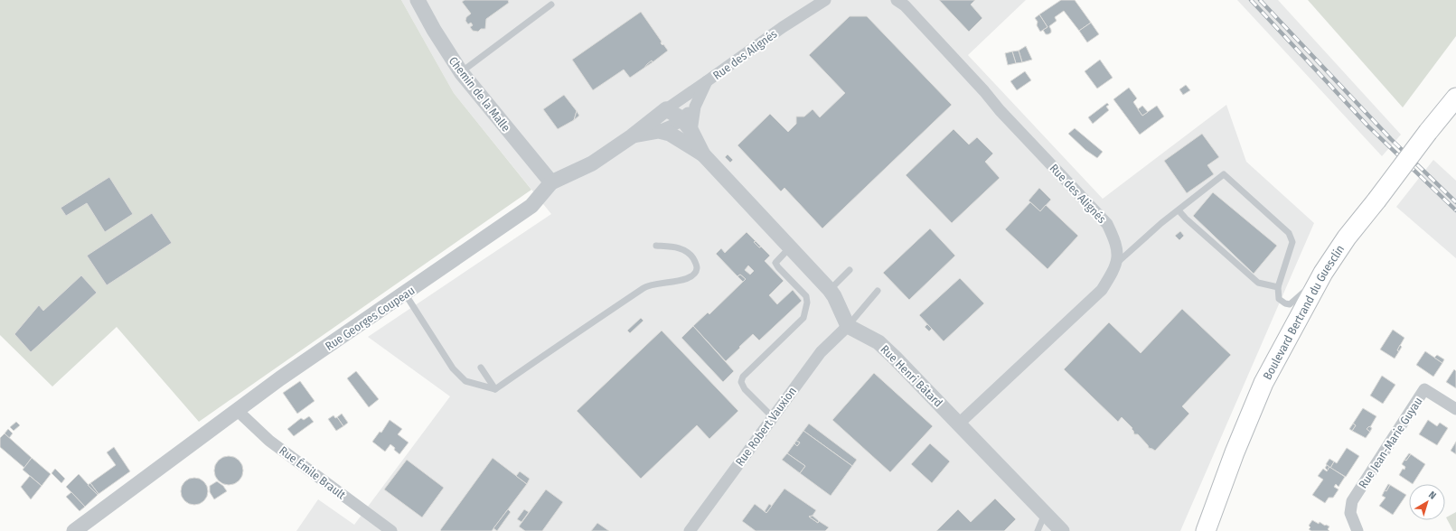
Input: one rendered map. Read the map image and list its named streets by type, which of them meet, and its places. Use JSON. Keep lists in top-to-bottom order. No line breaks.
{"streets":{"main road":["Boulevard Bertrand du Guesclin"],"street":["Rue des Alignés","Chemin de la Malle","Rue Georges Coupeau","Rue Henri Bâtard","Rue Robert Vauxion","Rue Jean-Marie Guyau","Rue Émile Brault"]},"crossings":[["Rue des Alignés","Rue Georges Coupeau"],["Rue des Alignés","Rue Henri Bâtard"],["Chemin de la Malle","Rue Georges Coupeau"],["Rue Georges Coupeau","Rue Émile Brault"],["Rue Henri Bâtard","Rue Robert Vauxion"]],"north":"top right"}
